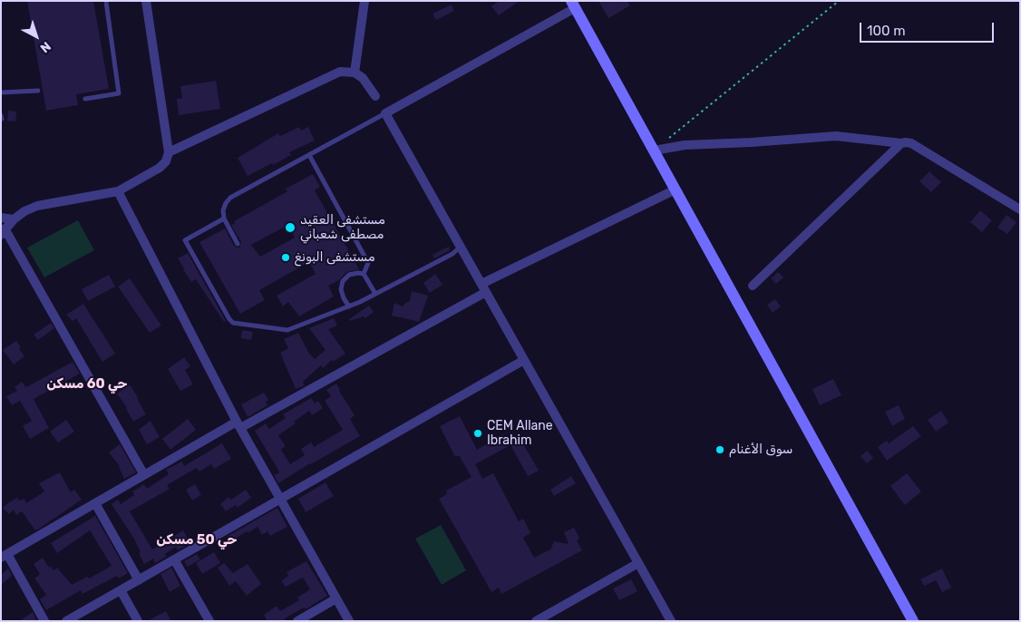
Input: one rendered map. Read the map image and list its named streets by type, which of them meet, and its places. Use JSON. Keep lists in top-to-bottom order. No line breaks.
{"districts":["حي 60 مسكن","حي 50 مسكن"],"places":["مستشفى العقيد مصطفى شعباني","مستشفى البونغ","CEM Allane Ibrahim","سوق الأغنام"],"scale_bar":"100 m","north":"bottom right"}
